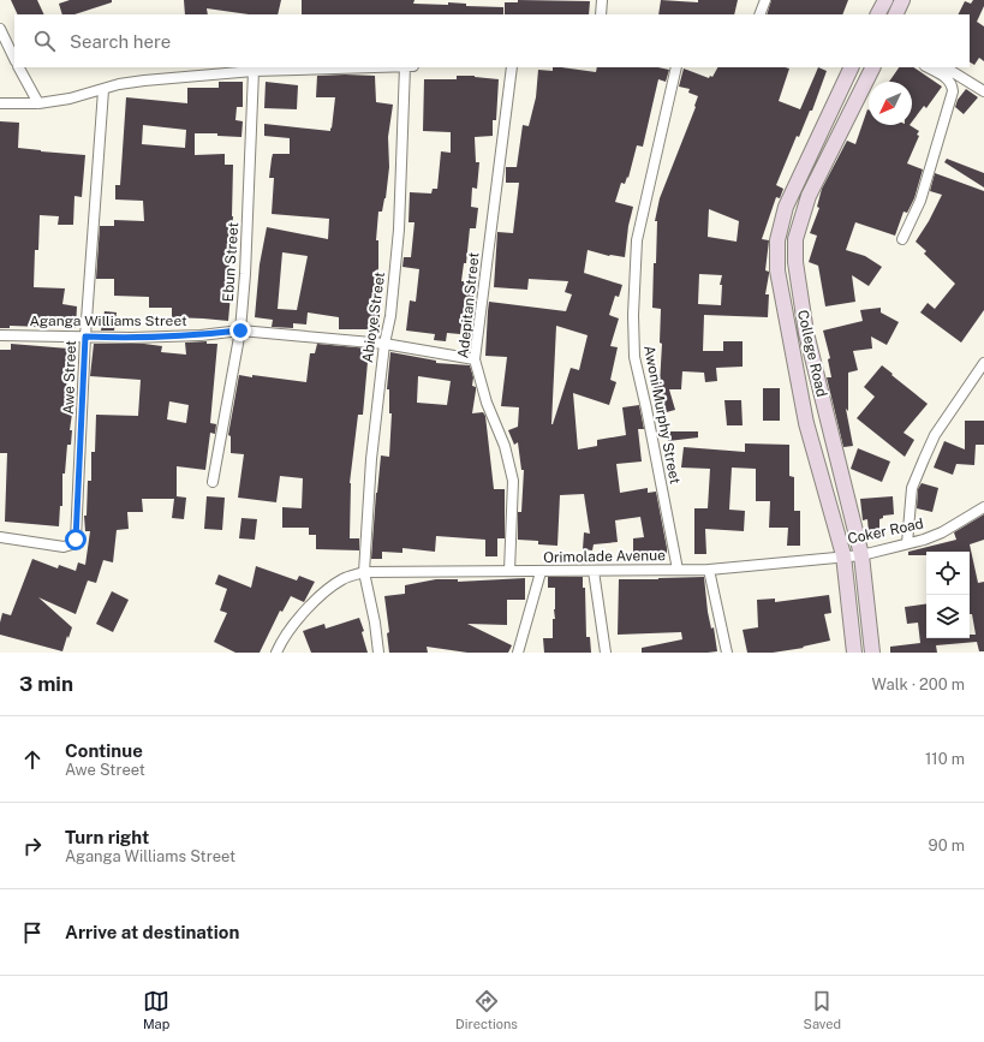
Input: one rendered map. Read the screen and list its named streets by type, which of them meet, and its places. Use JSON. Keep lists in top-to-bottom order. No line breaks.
{"streets":{"main road":["College Road"],"street":["Ebun Street","Adepitan Street","Abioye Street","Aganga Williams Street","Awe Street","Awoni Murphy Street","Coker Road","Orimolade Avenue"]},"crossings":[["Ebun Street","Aganga Williams Street"],["Adepitan Street","Aganga Williams Street"],["Adepitan Street","Orimolade Avenue"],["Abioye Street","Aganga Williams Street"],["Abioye Street","Orimolade Avenue"],["Aganga Williams Street","Awe Street"],["College Road","Coker Road"],["College Road","Orimolade Avenue"],["Awoni Murphy Street","Orimolade Avenue"],["Coker Road","Orimolade Avenue"]],"north":"bottom left","page":{"search":"Search here","heading":["3 min","Walk · 200 m"],"list":[["Continue","Awe Street","110 m"],["Turn right","Aganga Williams Street","90 m"],"Arrive at destination"],"nav":["Map","Directions","Saved"]}}
